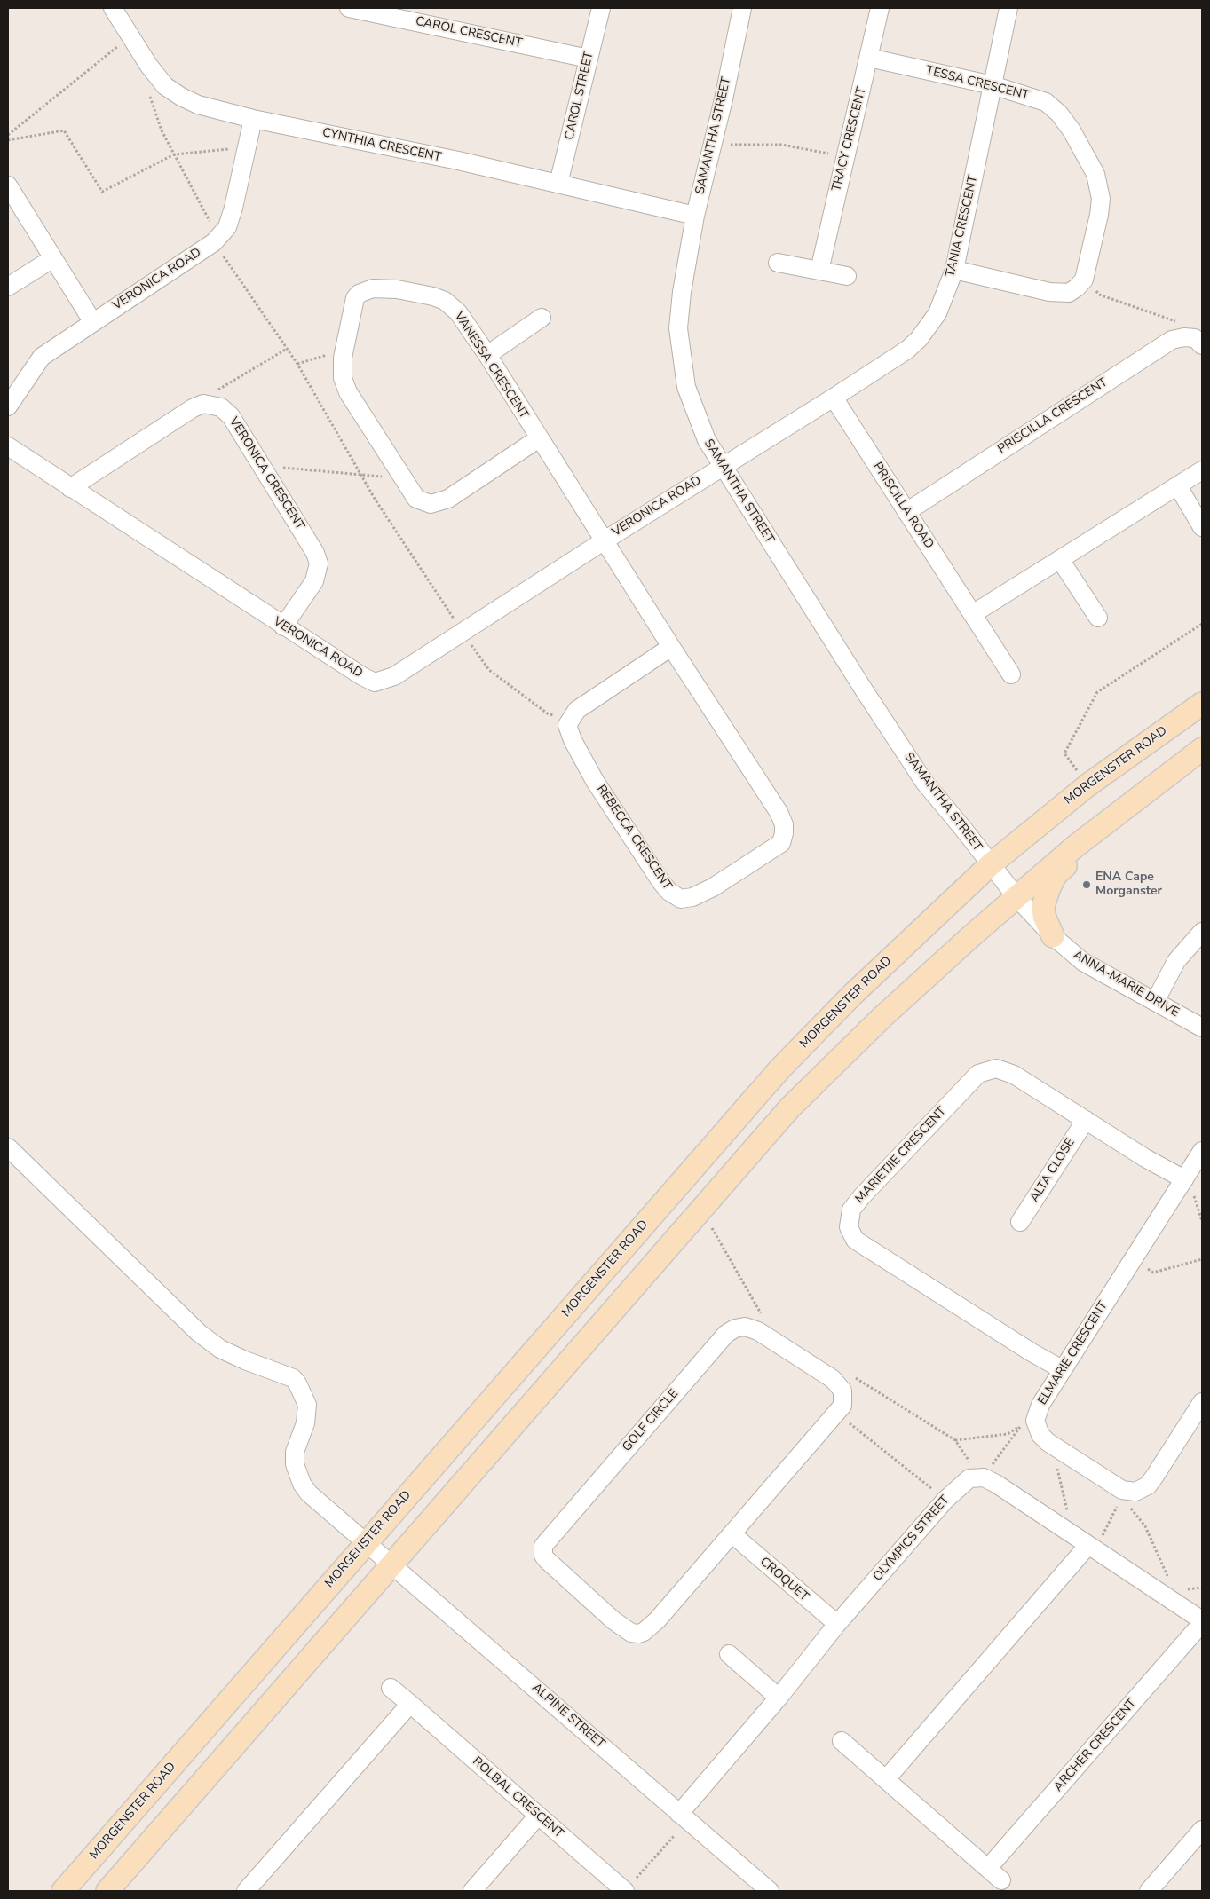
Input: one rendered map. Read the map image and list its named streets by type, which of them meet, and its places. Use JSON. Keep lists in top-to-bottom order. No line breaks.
{"streets":{"main road":["MORGENSTER ROAD"],"street":["CAROL CRESCENT","TESSA CRESCENT","CAROL STREET","SAMANTHA STREET","TRACY CRESCENT","CYNTHIA CRESCENT","TANIA CRESCENT","VERONICA ROAD","VANESSA CRESCENT","PRISCILLA CRESCENT","VERONICA CRESCENT","PRISCILLA ROAD","REBECCA CRESCENT","ANNA-MARIE DRIVE","MARIETJIE CRESCENT","ALTA CLOSE","ELMARIE CRESCENT","GOLF CIRCLE","OLYMPICS STREET","CROQUET","ALPINE STREET","ARCHER CRESCENT","ROLBAL CRESCENT"]},"crossings":[["CAROL CRESCENT","CAROL STREET"],["TESSA CRESCENT","TRACY CRESCENT"],["TESSA CRESCENT","TANIA CRESCENT"],["CAROL STREET","CYNTHIA CRESCENT"],["SAMANTHA STREET","CYNTHIA CRESCENT"],["SAMANTHA STREET","TANIA CRESCENT"],["SAMANTHA STREET","VERONICA ROAD"],["SAMANTHA STREET","MORGENSTER ROAD"],["SAMANTHA STREET","ANNA-MARIE DRIVE"],["CYNTHIA CRESCENT","VERONICA ROAD"],["TANIA CRESCENT","VERONICA ROAD"],["TANIA CRESCENT","PRISCILLA ROAD"],["VERONICA ROAD","VANESSA CRESCENT"],["VERONICA ROAD","VERONICA CRESCENT"],["VERONICA ROAD","REBECCA CRESCENT"],["VANESSA CRESCENT","REBECCA CRESCENT"],["PRISCILLA CRESCENT","PRISCILLA ROAD"],["MORGENSTER ROAD","ALPINE STREET"],["MARIETJIE CRESCENT","ALTA CLOSE"],["MARIETJIE CRESCENT","ELMARIE CRESCENT"],["GOLF CIRCLE","CROQUET"],["OLYMPICS STREET","CROQUET"],["OLYMPICS STREET","ALPINE STREET"]],"places":["ENA Cape Morganster"]}
